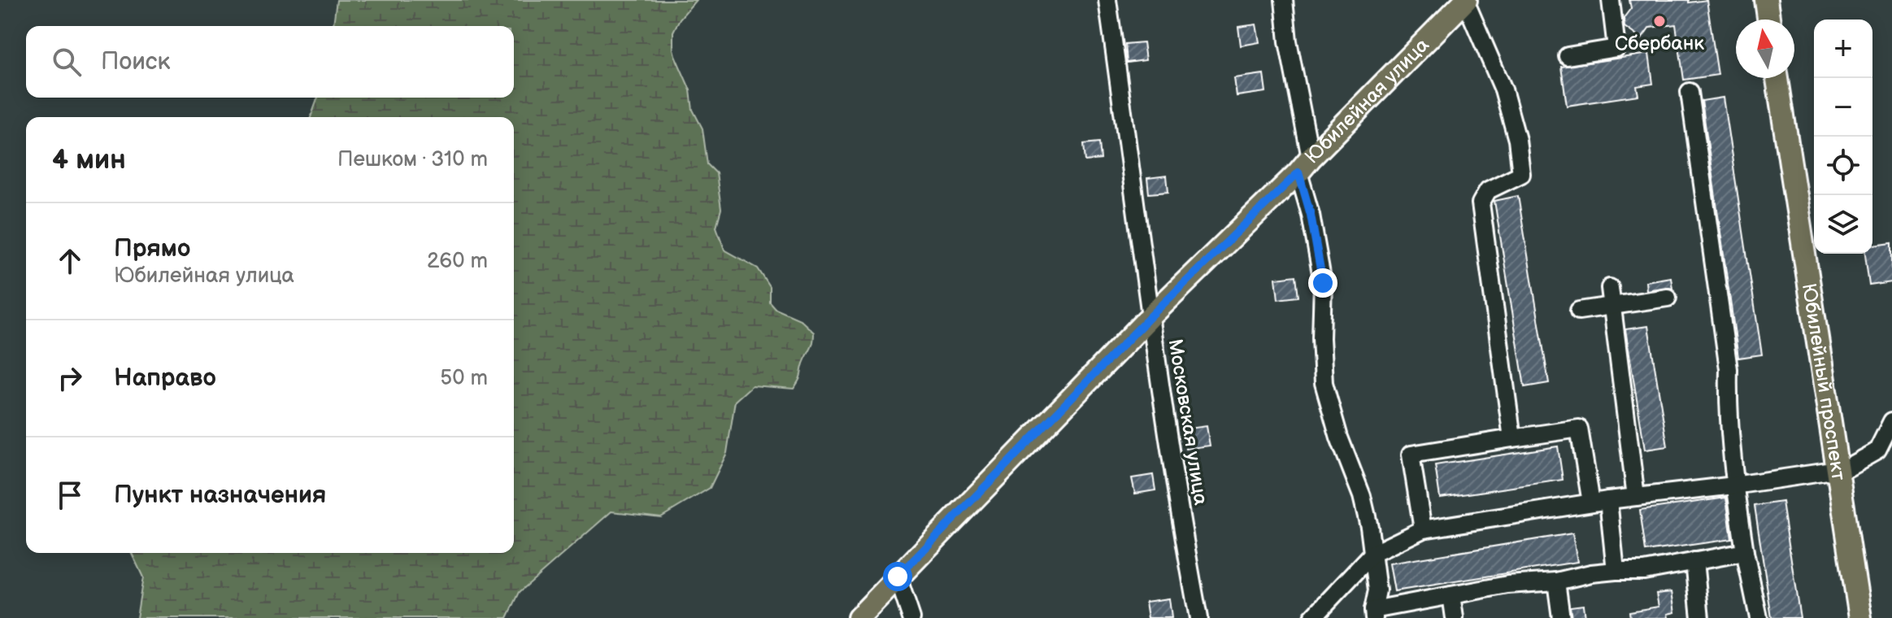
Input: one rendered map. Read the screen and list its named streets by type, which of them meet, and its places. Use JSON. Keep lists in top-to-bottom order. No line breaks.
{"streets":{"main road":["Юбилейная улица","Юбилейный проспект"],"street":["Московская улица"]},"crossings":[["Юбилейная улица","Московская улица"]],"places":["Сбербанк"],"north":"top","page":{"map_buttons":["+","−"],"search":"Поиск","heading":["4 мин","Пешком · 310 m"],"list":[["Прямо","Юбилейная улица","260 m"],["Направо","50 m"],"Пункт назначения"]}}
